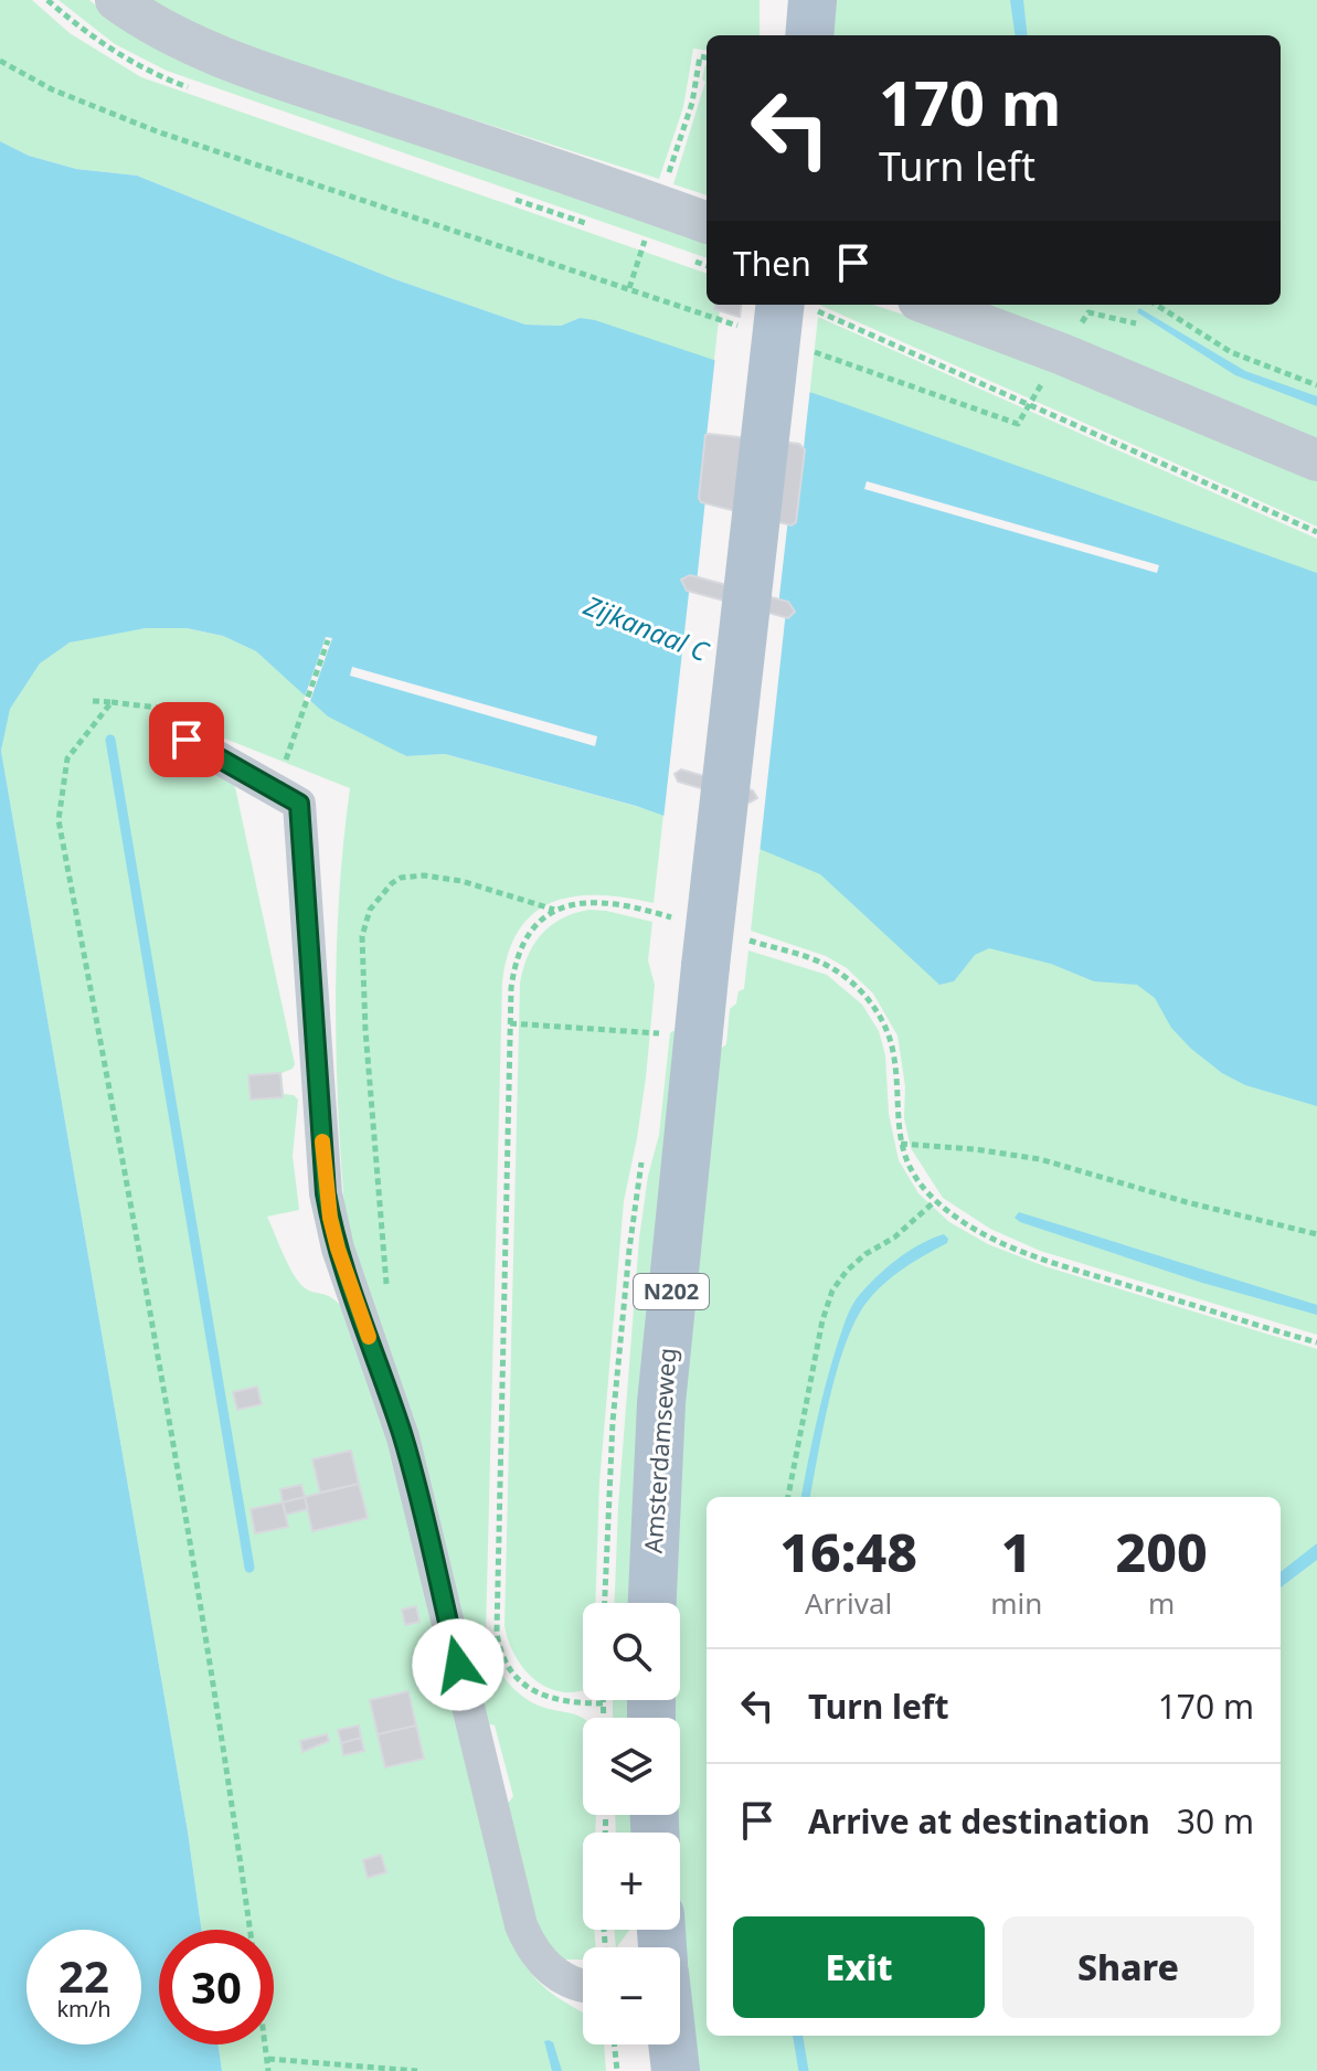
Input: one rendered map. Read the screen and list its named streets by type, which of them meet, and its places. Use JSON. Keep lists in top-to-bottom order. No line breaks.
{"streets":{"main road":["N202","Amsterdamseweg"]},"water":["Zijkanaal C"],"page":{"turn":["170 m","Turn left"],"then":"Then","eta":["16:48","Arrival","1","min","200","m"],"map_buttons":["+","−"],"list":[{"name":"Turn left","value":"170 m"},{"name":"Arrive at destination","value":"30 m"}],"buttons":["Exit","Share"],"speed":"22 km/h","limit":"30"}}
